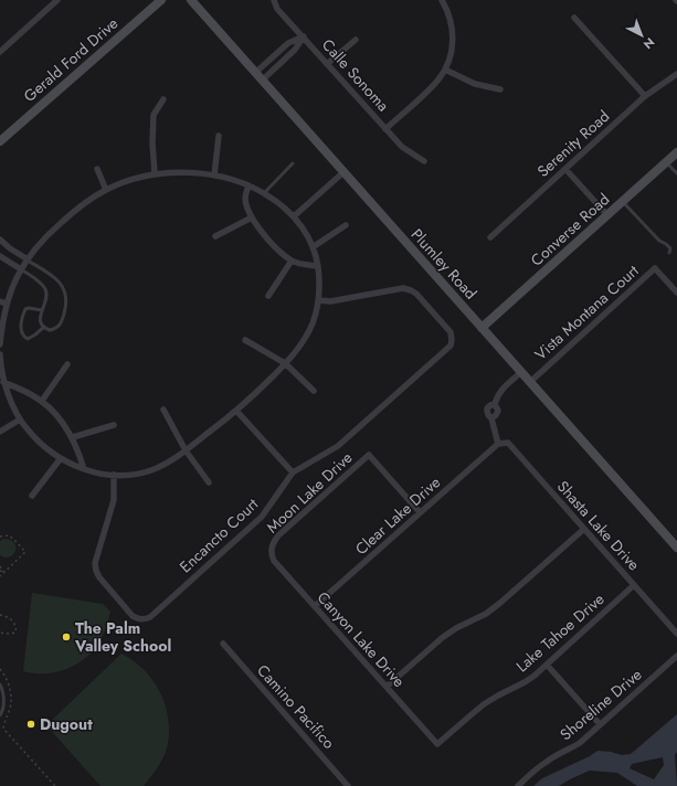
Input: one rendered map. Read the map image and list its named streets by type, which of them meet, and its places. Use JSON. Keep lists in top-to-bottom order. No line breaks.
{"streets":{"street":["Gerald Ford Drive","Calle Sonoma","Serenity Road","Converse Road","Plumley Road","Vista Montana Court","Moon Lake Drive","Clear Lake Drive","Shasta Lake Drive","Encancto Court","Lake Tahoe Drive","Canyon Lake Drive","Shoreline Drive","Camino Pacifico"]},"crossings":[["Converse Road","Plumley Road"],["Plumley Road","Vista Montana Court"],["Moon Lake Drive","Clear Lake Drive"],["Moon Lake Drive","Canyon Lake Drive"],["Clear Lake Drive","Shasta Lake Drive"],["Clear Lake Drive","Canyon Lake Drive"],["Shasta Lake Drive","Lake Tahoe Drive"],["Lake Tahoe Drive","Canyon Lake Drive"]],"places":["The Palm Valley School","Dugout"],"north":"bottom right"}
